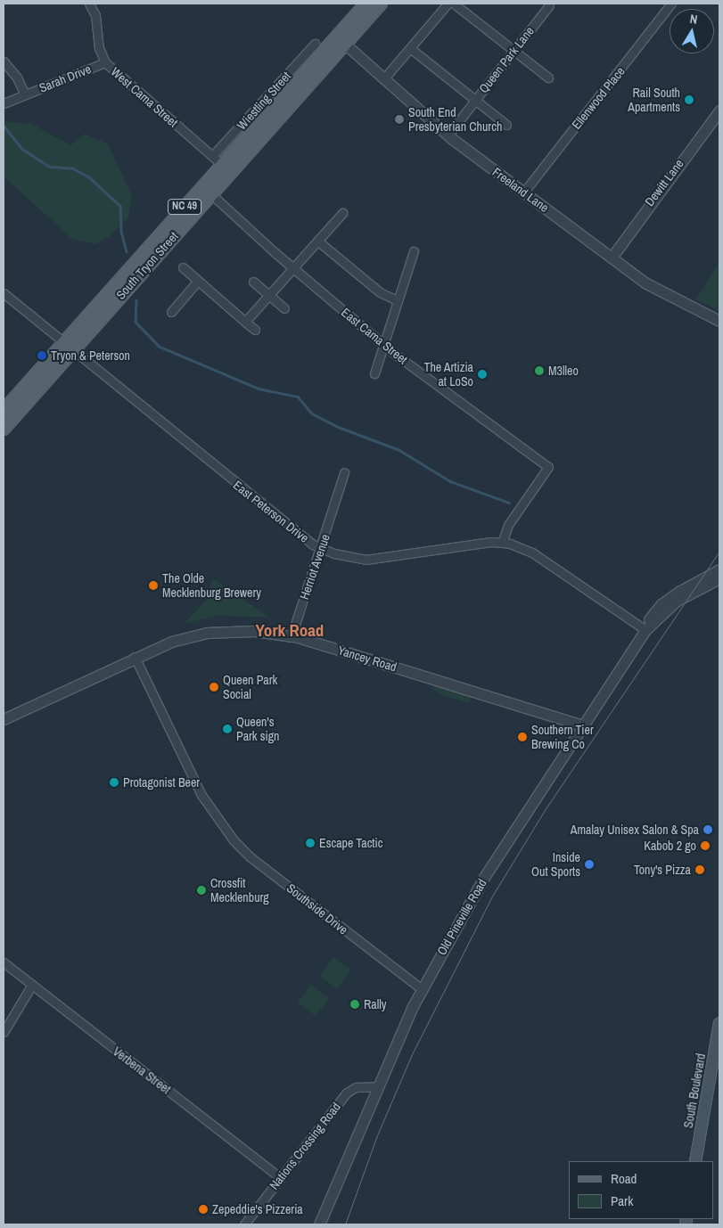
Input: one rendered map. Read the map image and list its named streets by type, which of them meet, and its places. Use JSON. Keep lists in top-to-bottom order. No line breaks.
{"streets":{"main road":["NC 49","South Tryon Street","South Boulevard"],"street":["Queen Park Lane","Sarah Drive","West Cama Street","Ellenwood Place","Wiestling Street","Dewitt Lane","Freeland Lane","East Cama Street","East Peterson Drive","Herriot Avenue","Yancey Road","Southside Drive","Old Pineville Road","Verbena Street","Nations Crossing Road"]},"crossings":[["Queen Park Lane","Freeland Lane"],["Sarah Drive","West Cama Street"],["West Cama Street","Wiestling Street"],["West Cama Street","South Tryon Street"],["Ellenwood Place","Freeland Lane"],["Dewitt Lane","Freeland Lane"],["Freeland Lane","South Tryon Street"],["South Tryon Street","East Cama Street"],["South Tryon Street","East Peterson Drive"],["East Cama Street","East Peterson Drive"],["East Peterson Drive","Herriot Avenue"],["East Peterson Drive","Old Pineville Road"],["Herriot Avenue","Yancey Road"],["Yancey Road","Southside Drive"],["Yancey Road","Old Pineville Road"],["Southside Drive","Old Pineville Road"],["Old Pineville Road","Nations Crossing Road"],["Verbena Street","Nations Crossing Road"]],"districts":["York Road"],"places":["Rail South Apartments","South End Presbyterian Church","Tryon & Peterson","M3lleo","The Artizia at LoSo","The Olde Mecklenburg Brewery","Queen Park Social","Queen's Park sign","Southern Tier Brewing Co","Protagonist Beer","Amalay Unisex Salon & Spa","Escape Tactic","Kabob 2 go","Inside Out Sports","Tony's Pizza","Crossfit Mecklenburg","Rally","Zepeddie's Pizzeria"],"legend":["Road","Park"],"north":"top"}
